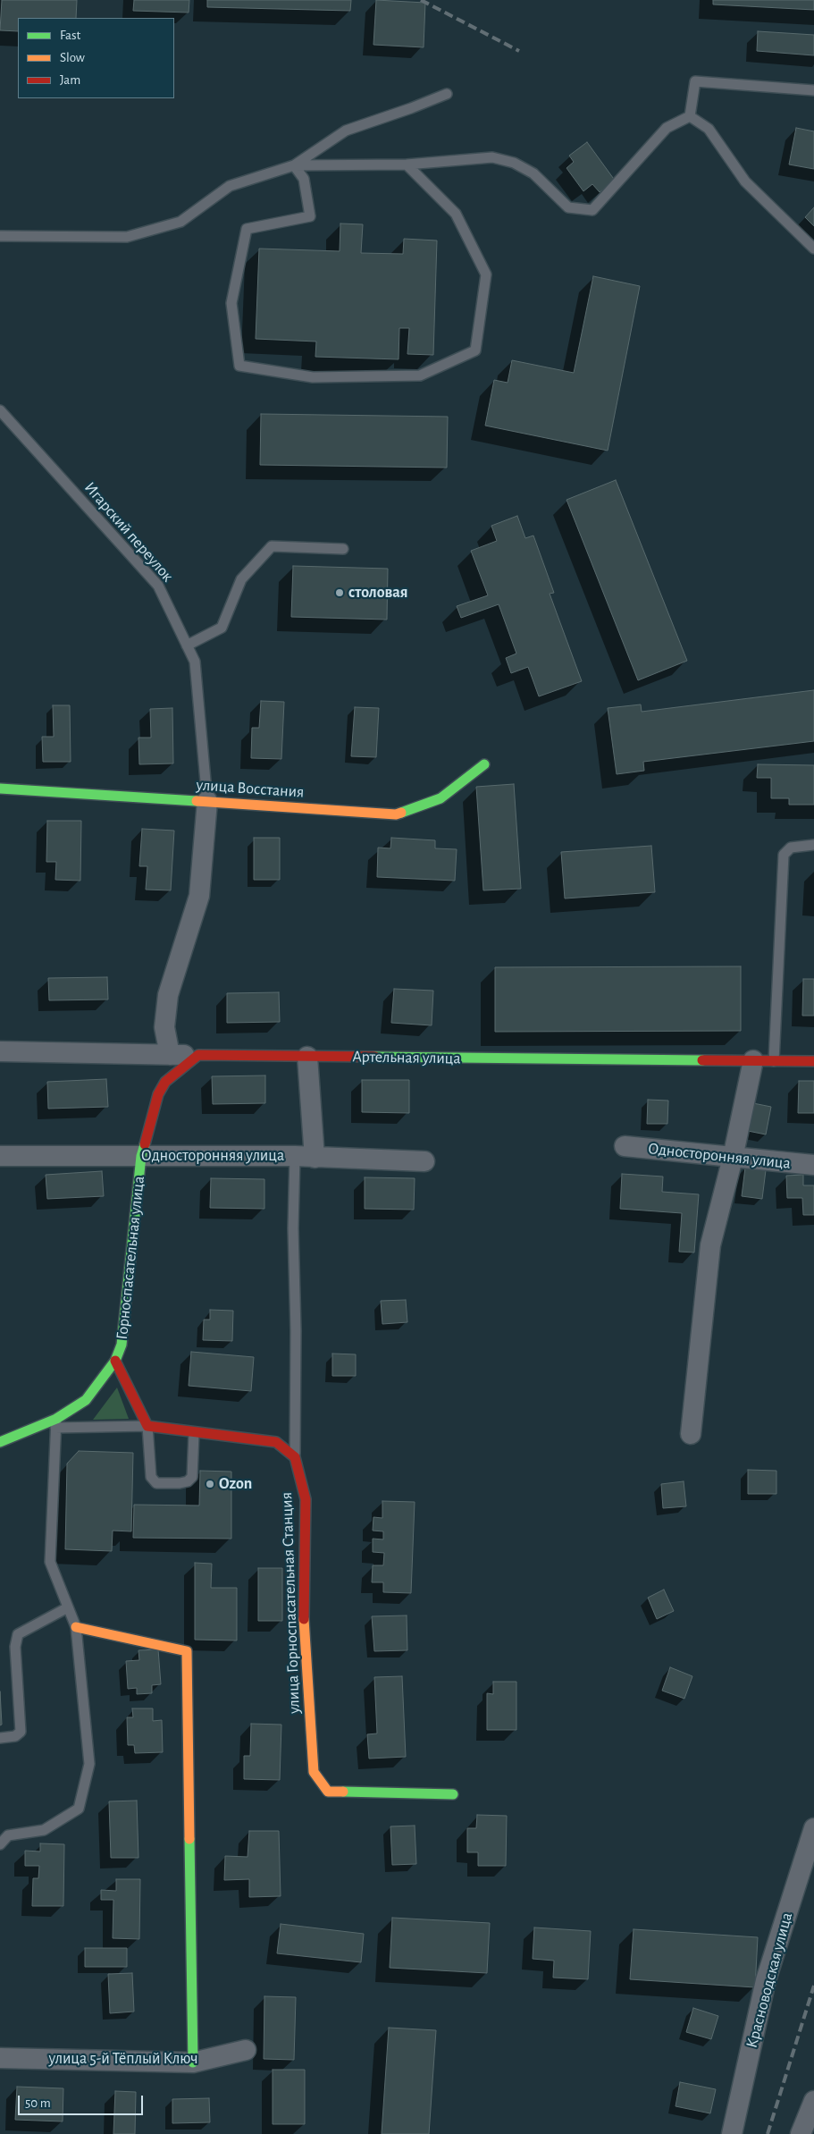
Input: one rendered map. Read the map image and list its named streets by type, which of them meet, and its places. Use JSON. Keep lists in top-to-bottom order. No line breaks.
{"streets":{"street":["улица Восстания","Артельная улица","Односторонняя улица","Горноспасательная улица","улица Горноспасательная Станция","Красноводская улица","улица 5-й Тёплый Ключ"],"lane":["Игарский переулок"]},"crossings":[["Игарский переулок","улица Восстания"],["Артельная улица","Горноспасательная улица"],["Односторонняя улица","Горноспасательная улица"]],"places":["столовая","Ozon"],"legend":["Fast","Slow","Jam"],"scale_bar":"50 m"}
